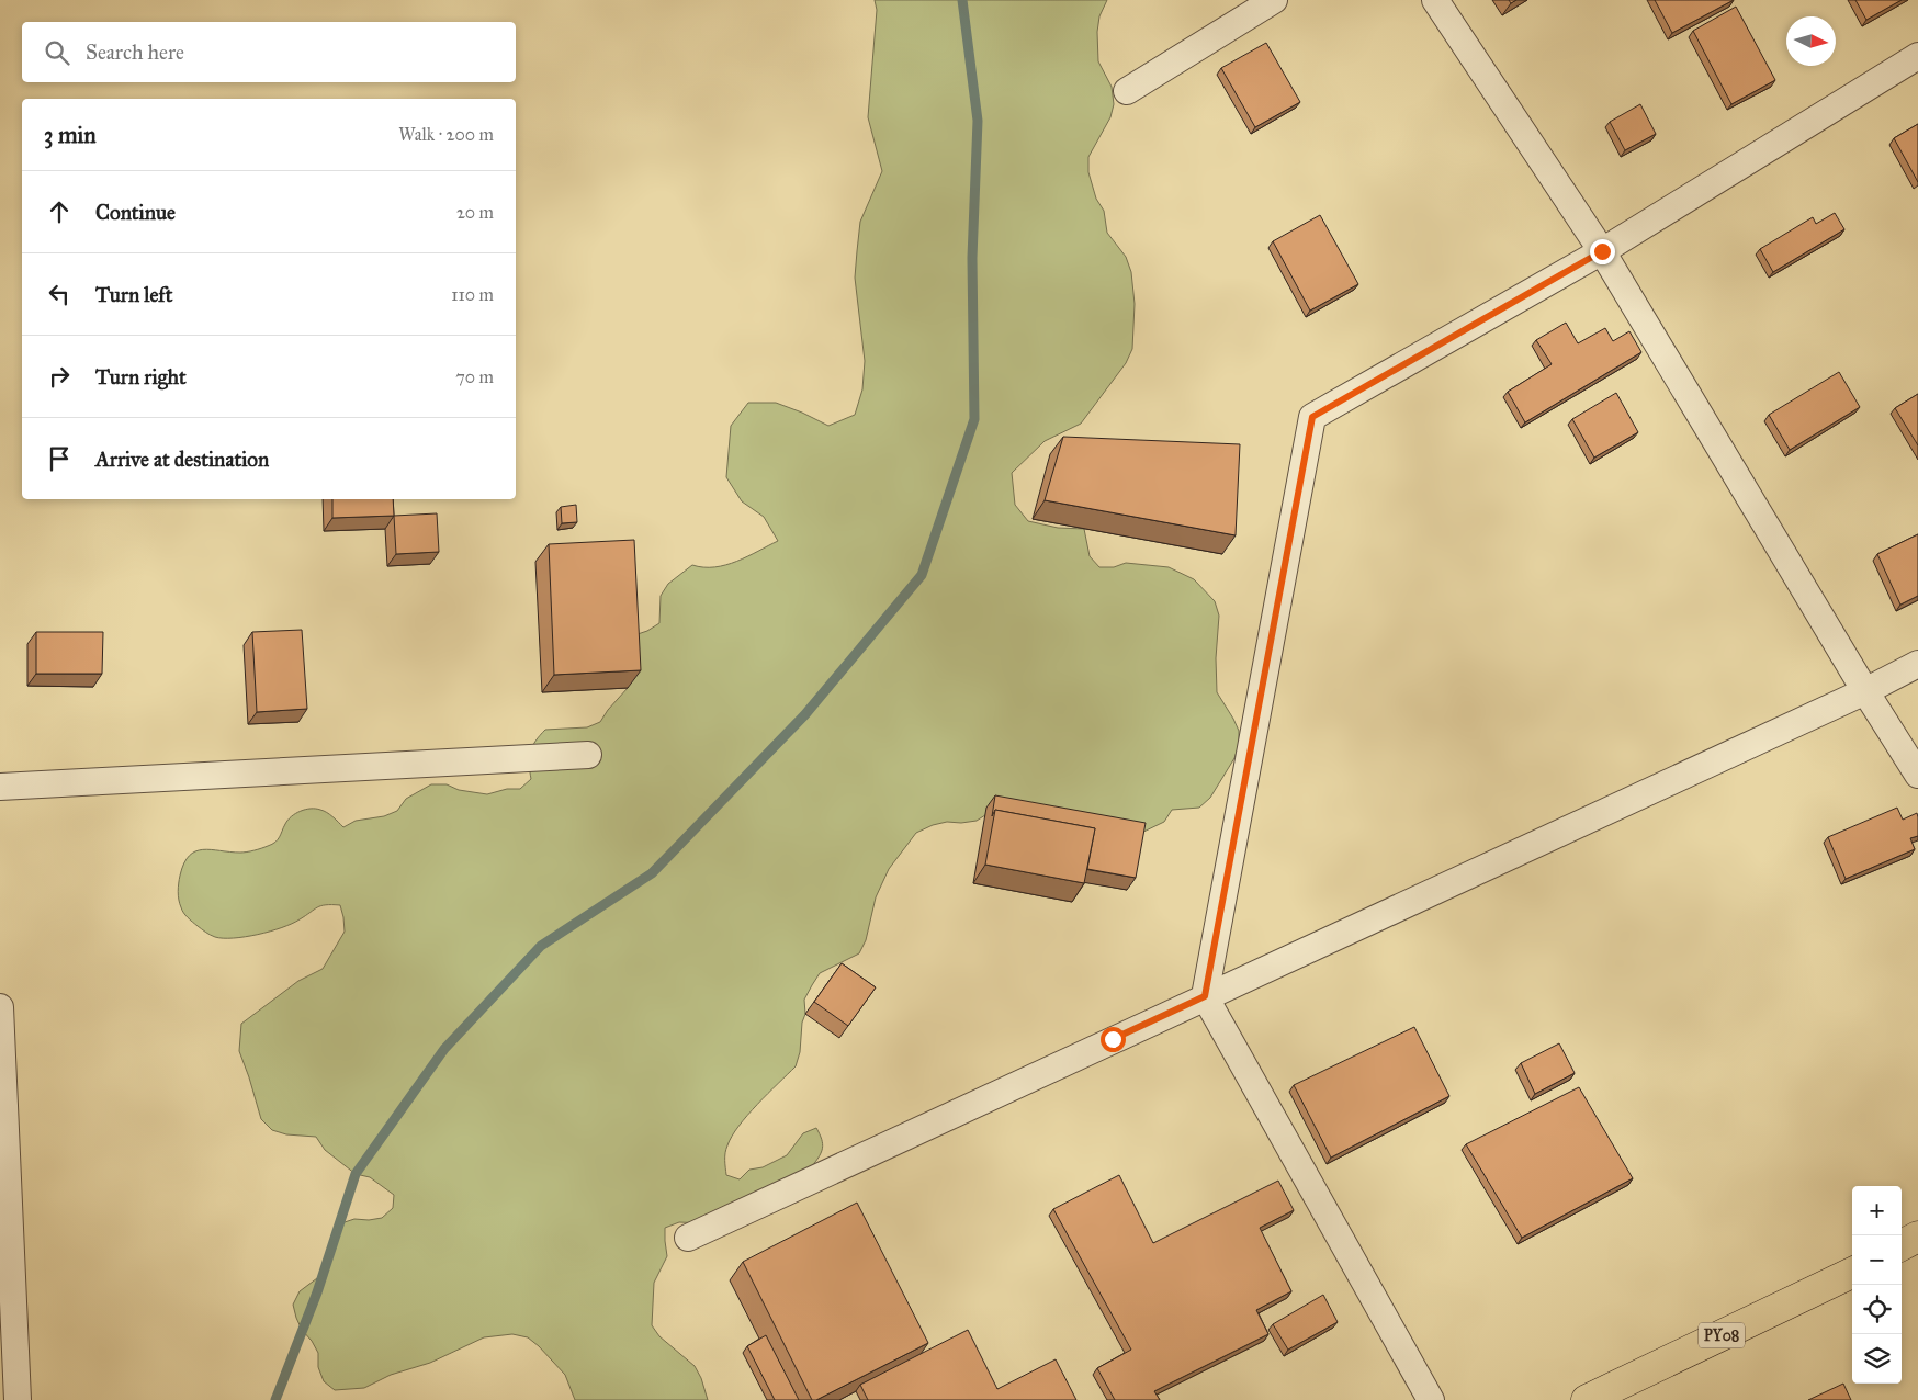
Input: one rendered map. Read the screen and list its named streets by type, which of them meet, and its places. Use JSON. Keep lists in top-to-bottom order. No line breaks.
{"streets":{"highway":["PY08"]},"north":"right","page":{"search":"Search here","heading":["3 min","Walk · 200 m"],"list":[["Continue","20 m"],["Turn left","110 m"],["Turn right","70 m"],"Arrive at destination"],"map_buttons":["+","−"]}}
